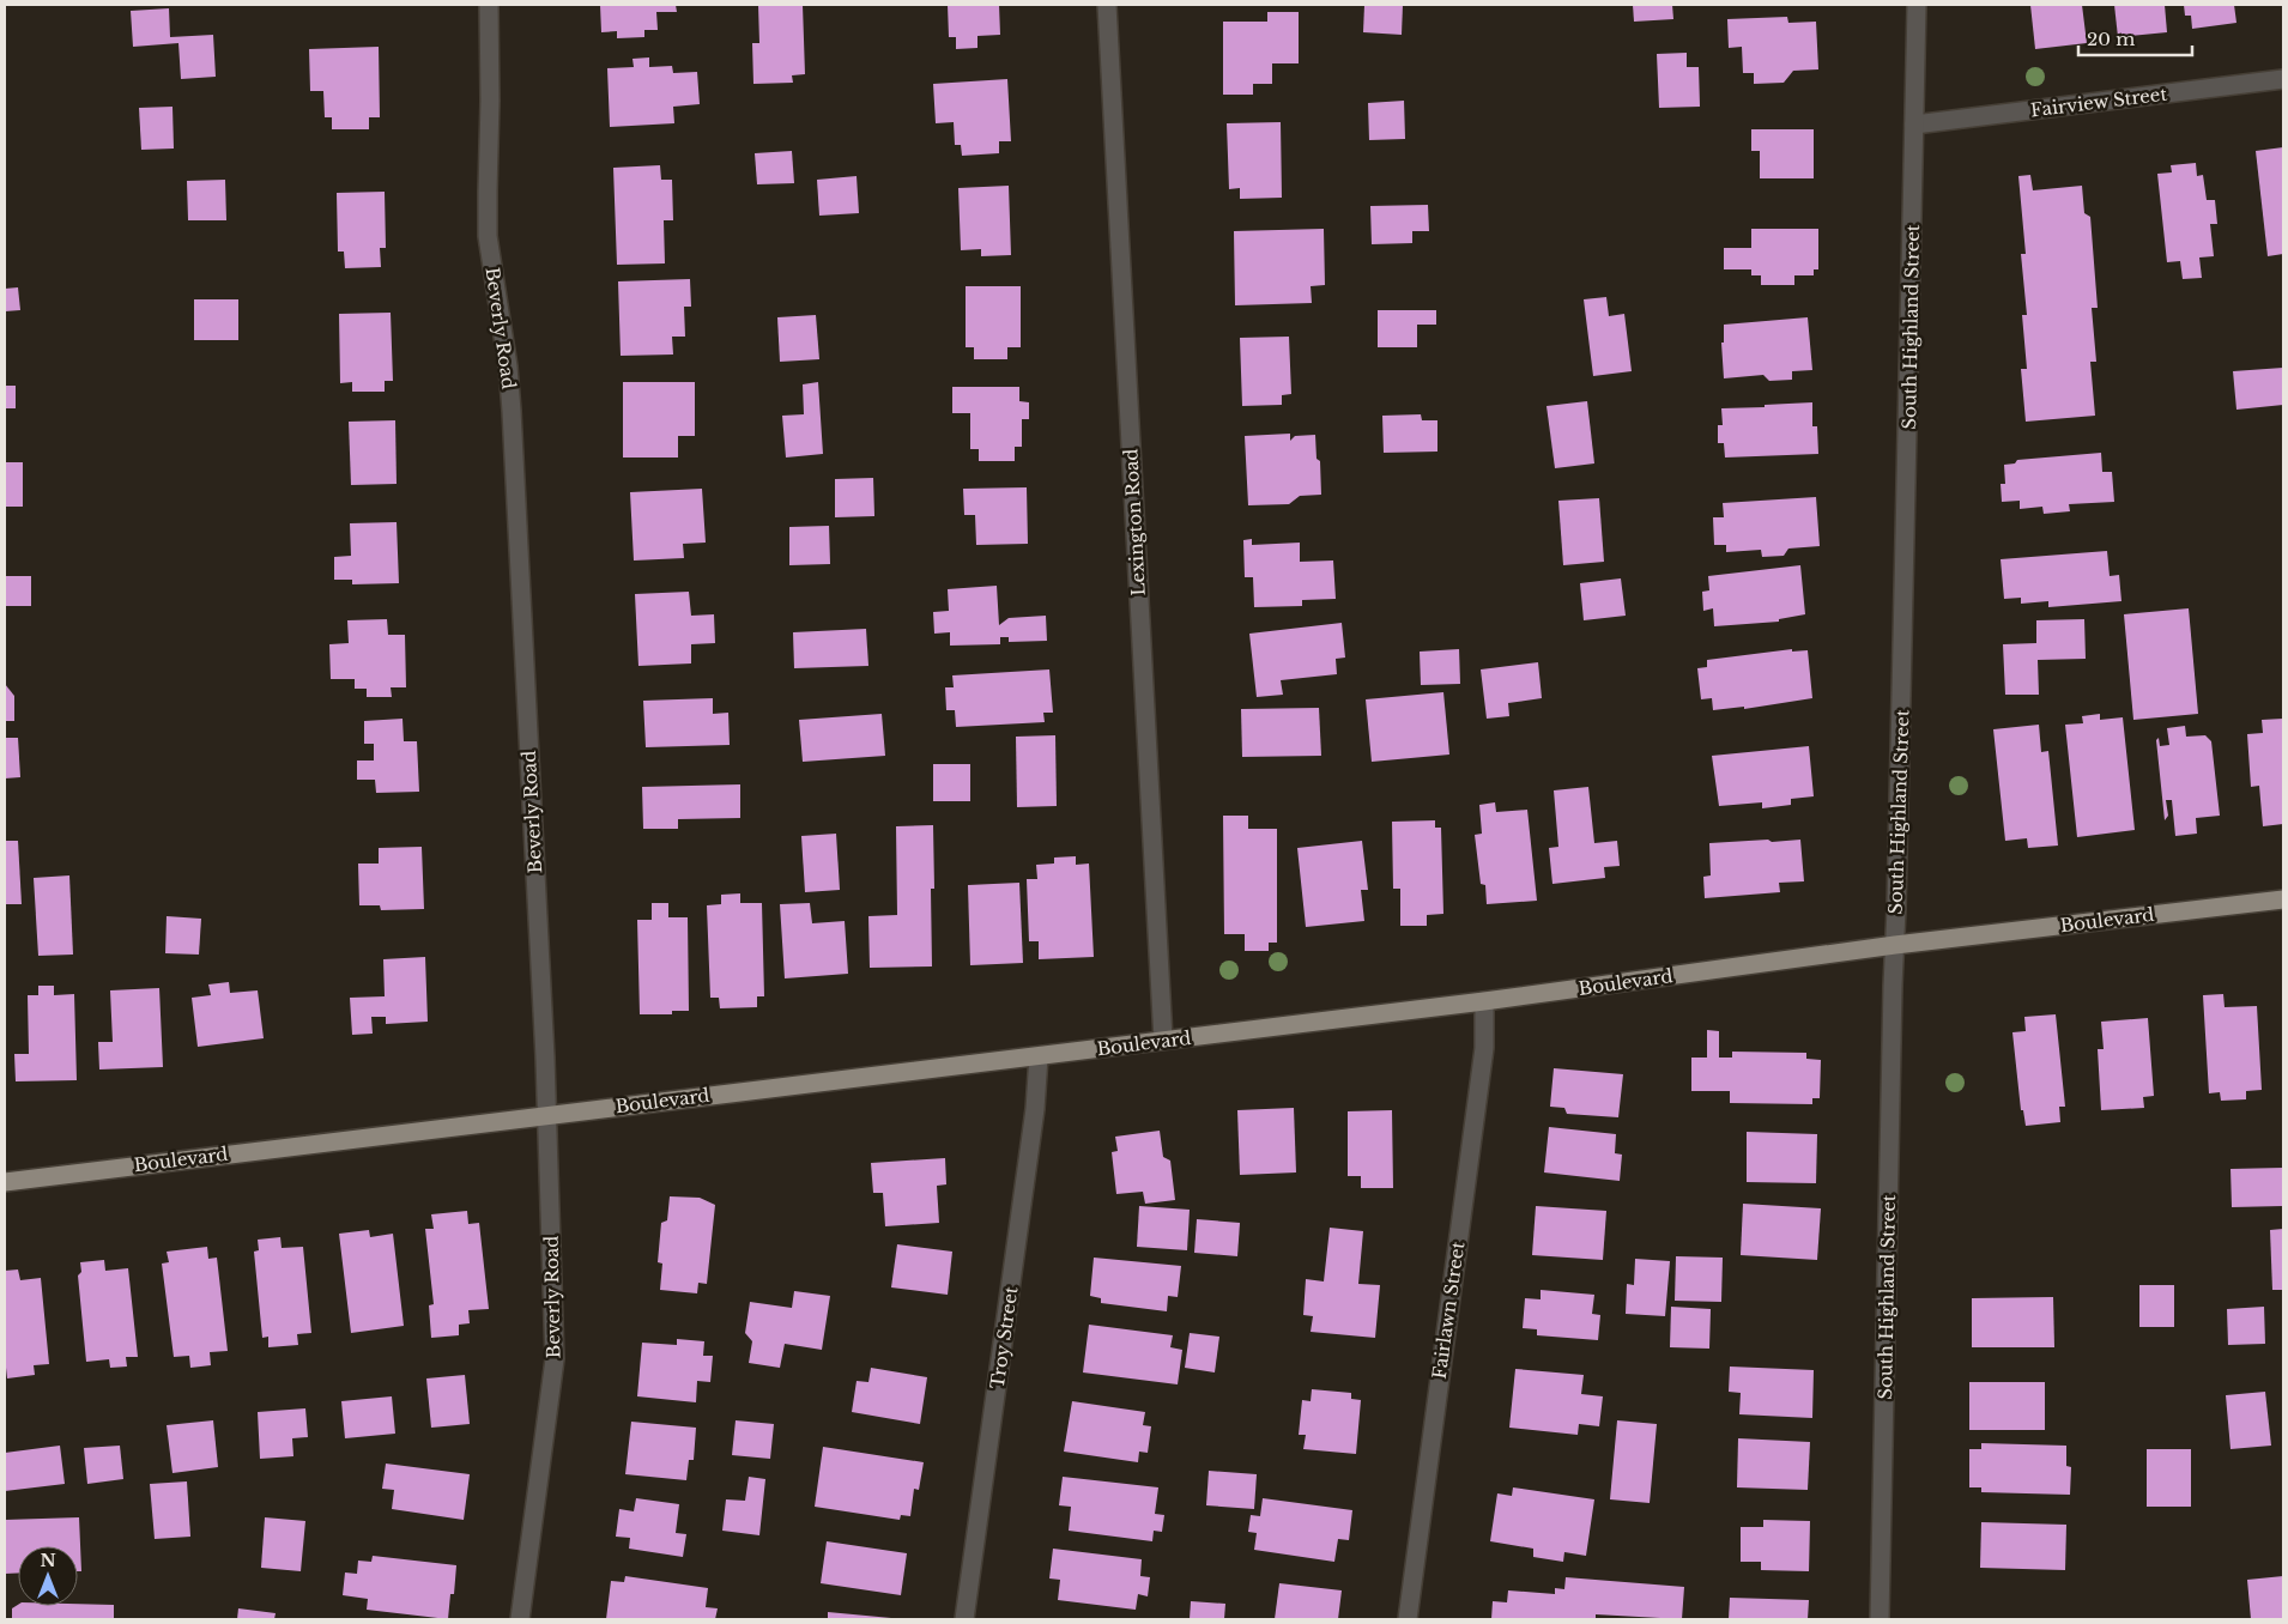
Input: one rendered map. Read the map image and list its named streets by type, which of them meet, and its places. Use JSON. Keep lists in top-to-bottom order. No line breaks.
{"streets":{"main road":["Boulevard"],"street":["Fairview Street","South Highland Street","Beverly Road","Lexington Road","Fairlawn Street","Troy Street"]},"crossings":[["Fairview Street","South Highland Street"],["South Highland Street","Boulevard"],["Beverly Road","Boulevard"],["Lexington Road","Boulevard"],["Boulevard","Fairlawn Street"],["Boulevard","Troy Street"]],"scale_bar":"20 m","north":"top"}
